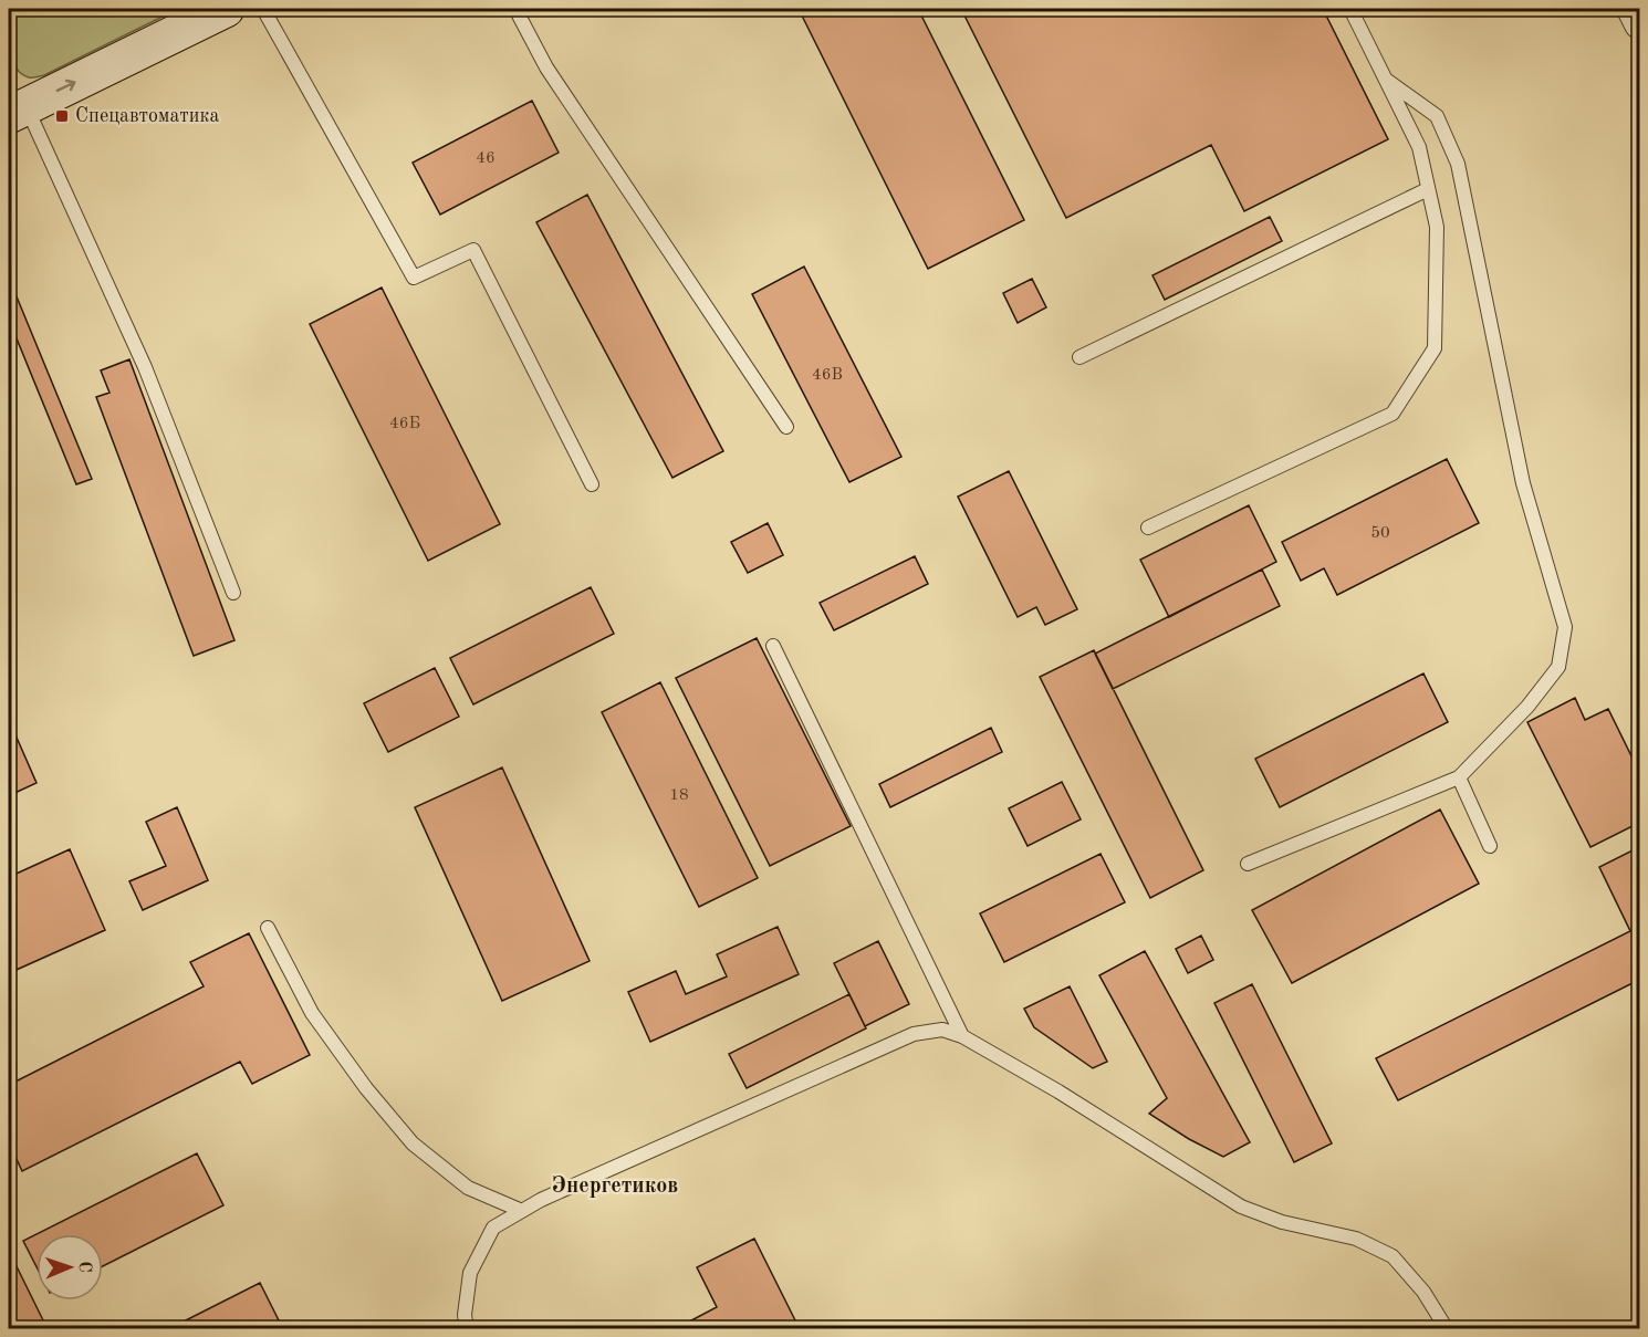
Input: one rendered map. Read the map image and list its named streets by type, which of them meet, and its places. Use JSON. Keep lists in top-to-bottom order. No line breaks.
{"districts":["Энергетиков"],"places":{"transit":["Спецавтоматика"]},"house_numbers":["46","46В","46Б","50","18"],"north":"right"}
